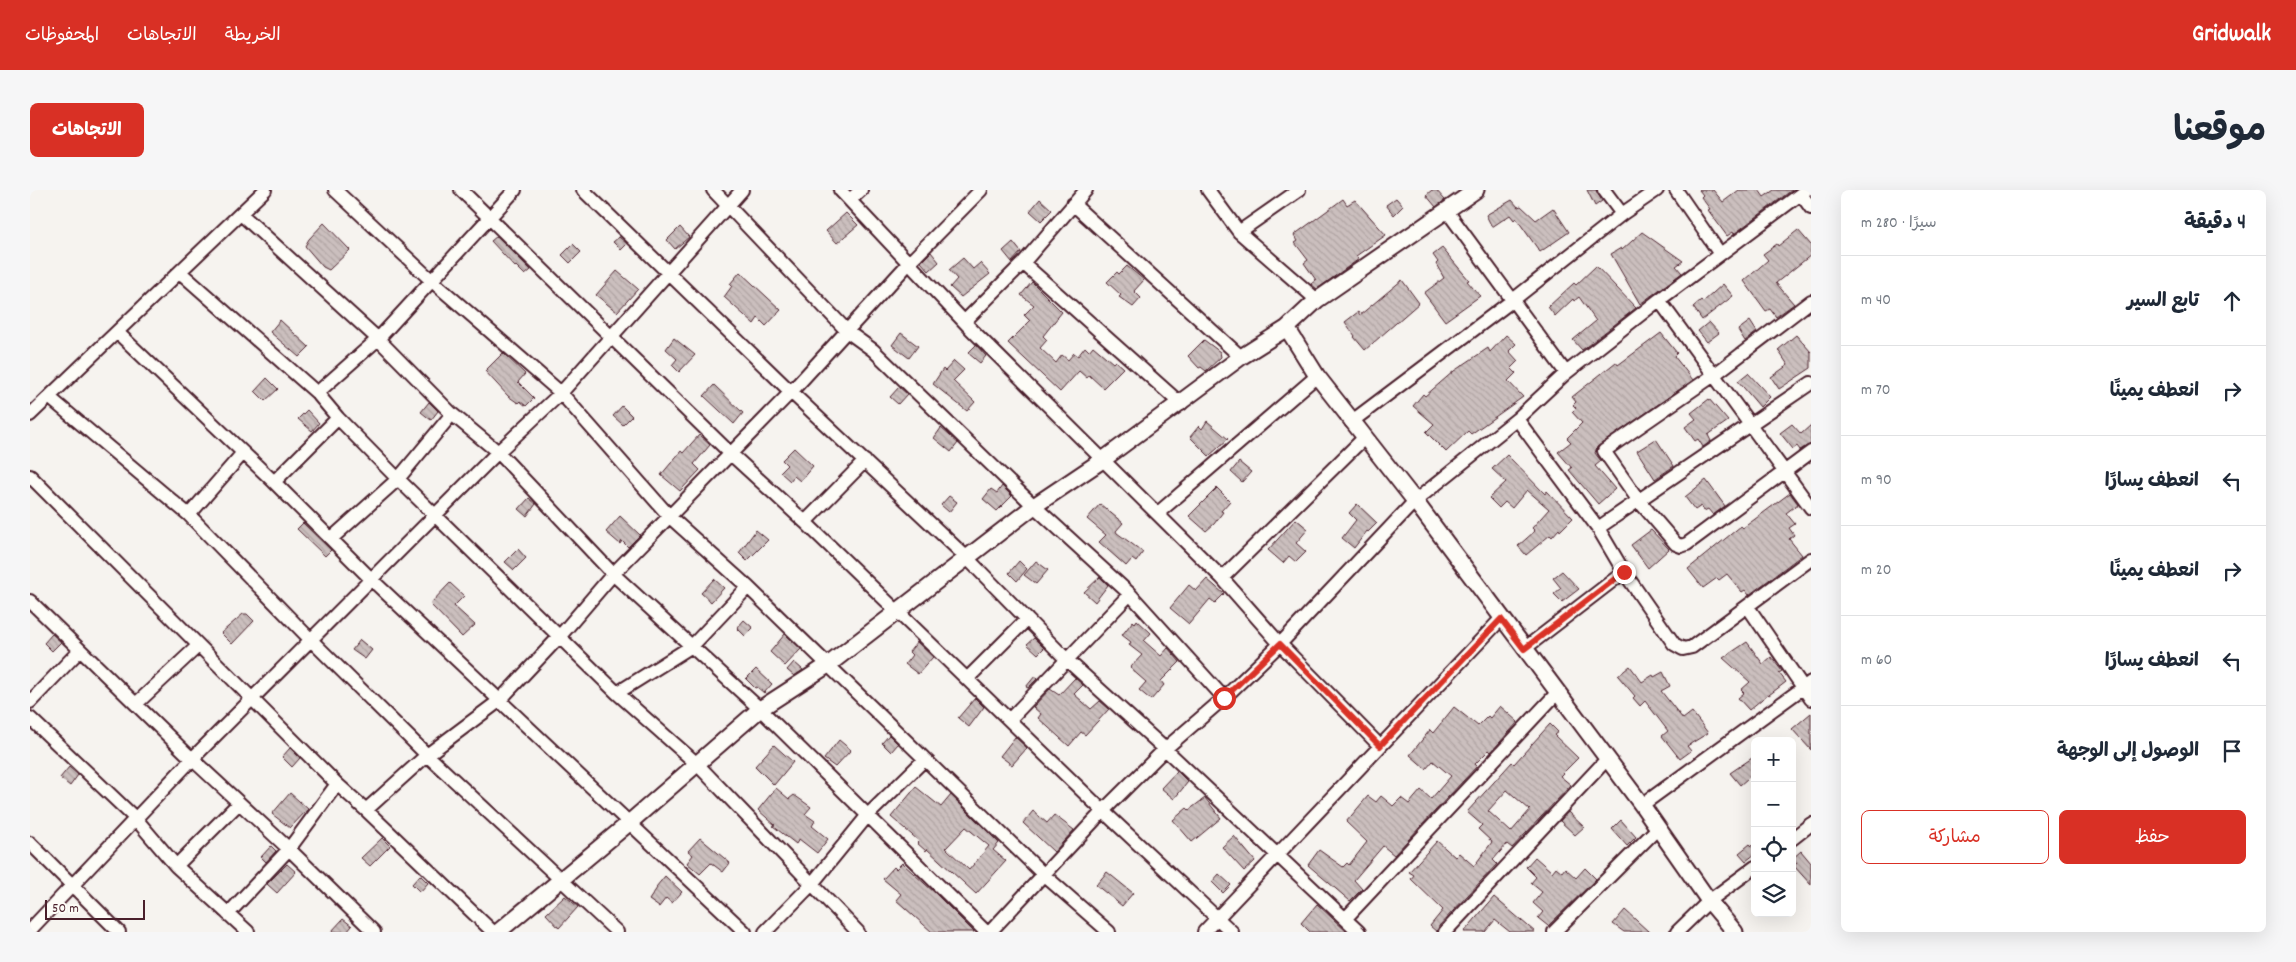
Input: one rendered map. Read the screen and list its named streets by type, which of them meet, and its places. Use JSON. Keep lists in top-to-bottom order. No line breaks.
{"scale_bar":"50 m","page":{"header":"Gridwalk","nav":["الخريطة","الاتجاهات","المحفوظات"],"title":"موقعنا","buttons":["الاتجاهات",["حفظ","مشاركة"]],"heading":["4 دقيقة","سيرًا · 280 m"],"list":[["تابع السير","40 m"],["انعطف يمينًا","70 m"],["انعطف يسارًا","90 m"],["انعطف يمينًا","20 m"],["انعطف يسارًا","60 m"],"الوصول إلى الوجهة"],"map_buttons":["+","−"],"scale":"50 m"}}
